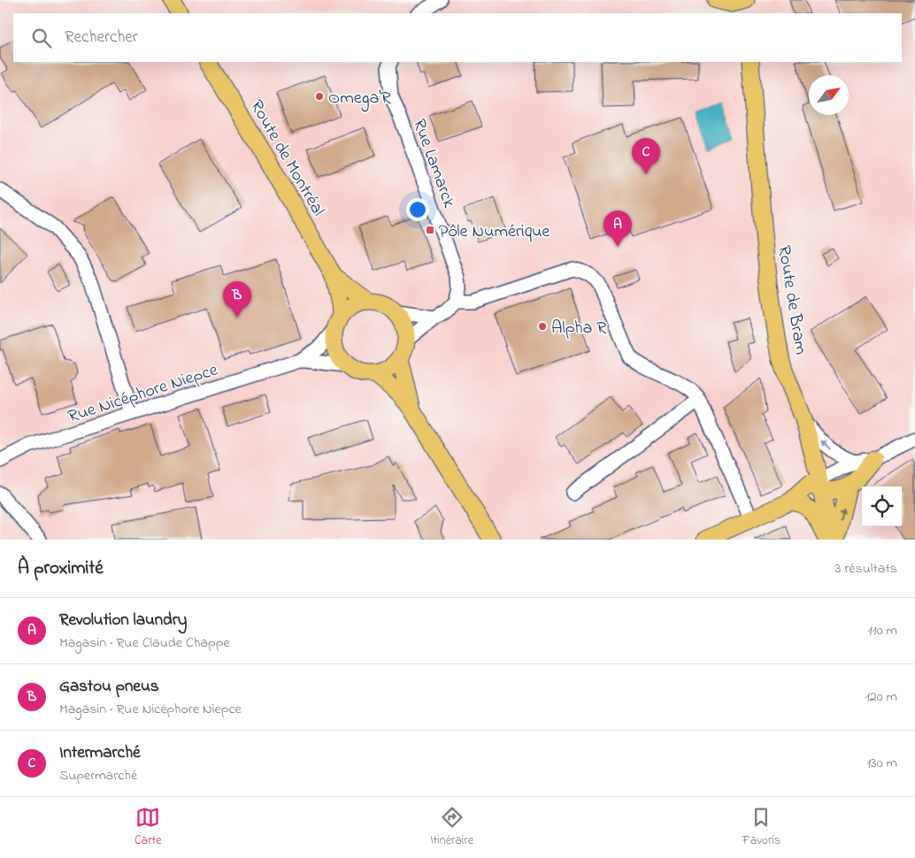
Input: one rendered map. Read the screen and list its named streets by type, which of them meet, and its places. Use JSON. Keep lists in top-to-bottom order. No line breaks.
{"streets":{"main road":["Route de Montréal","Route de Bram"],"street":["Rue Lamarck","Rue Nicéphore Niepce"]},"crossings":[["Route de Montréal","Rue Nicéphore Niepce"]],"places":{"other":["Omega'R","Alpha R"],"transit":["Pôle Numérique"]},"north":"top right","page":{"search":"Rechercher","pins":["C","A","B"],"heading":["À proximité","3 résultats"],"list":[{"mark":"A","name":"Revolution laundry","note":"Magasin · Rue Claude Chappe","value":"110 m"},{"mark":"B","name":"Gastou pneus","note":"Magasin · Rue Nicéphore Niepce","value":"120 m"},{"mark":"C","name":"Intermarché","note":"Supermarché","value":"130 m"}],"nav":["Carte","Itinéraire","Favoris"]}}
